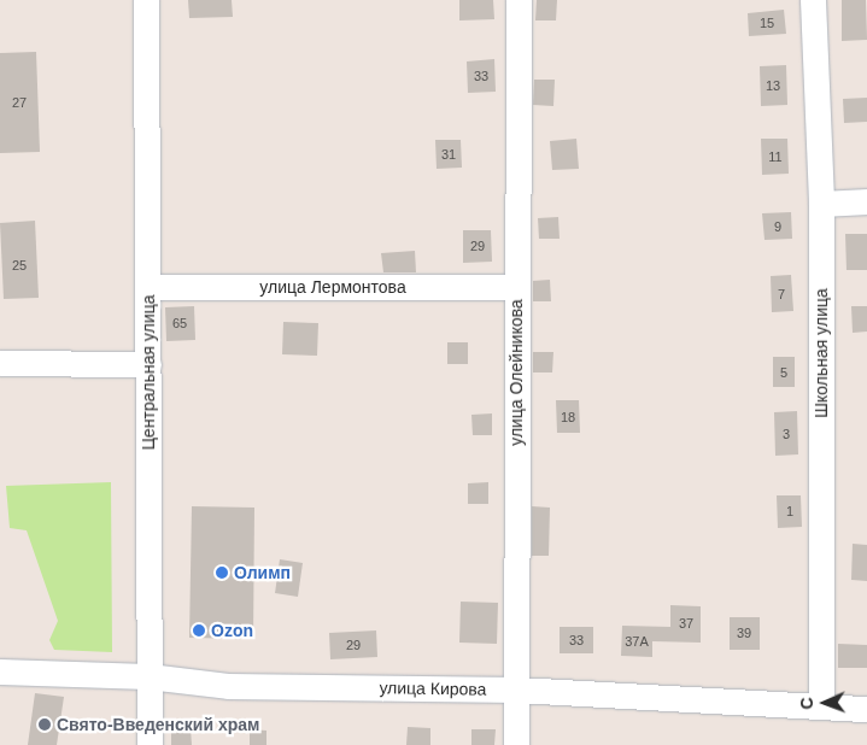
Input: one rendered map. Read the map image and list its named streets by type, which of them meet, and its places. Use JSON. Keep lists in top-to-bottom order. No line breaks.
{"streets":{"street":["улица Лермонтова","Школьная улица","Центральная улица","улица Олейникова","улица Кирова"]},"crossings":[["улица Лермонтова","Центральная улица"],["улица Лермонтова","улица Олейникова"],["Школьная улица","улица Кирова"],["Центральная улица","улица Кирова"],["улица Олейникова","улица Кирова"]],"places":["Олимп","Ozon","Свято-Введенский храм"],"house_numbers":["15","33","13","27","31","11","9","29","25","7","65","5","18","3","1","37","39","33","37А","29"],"north":"left"}
